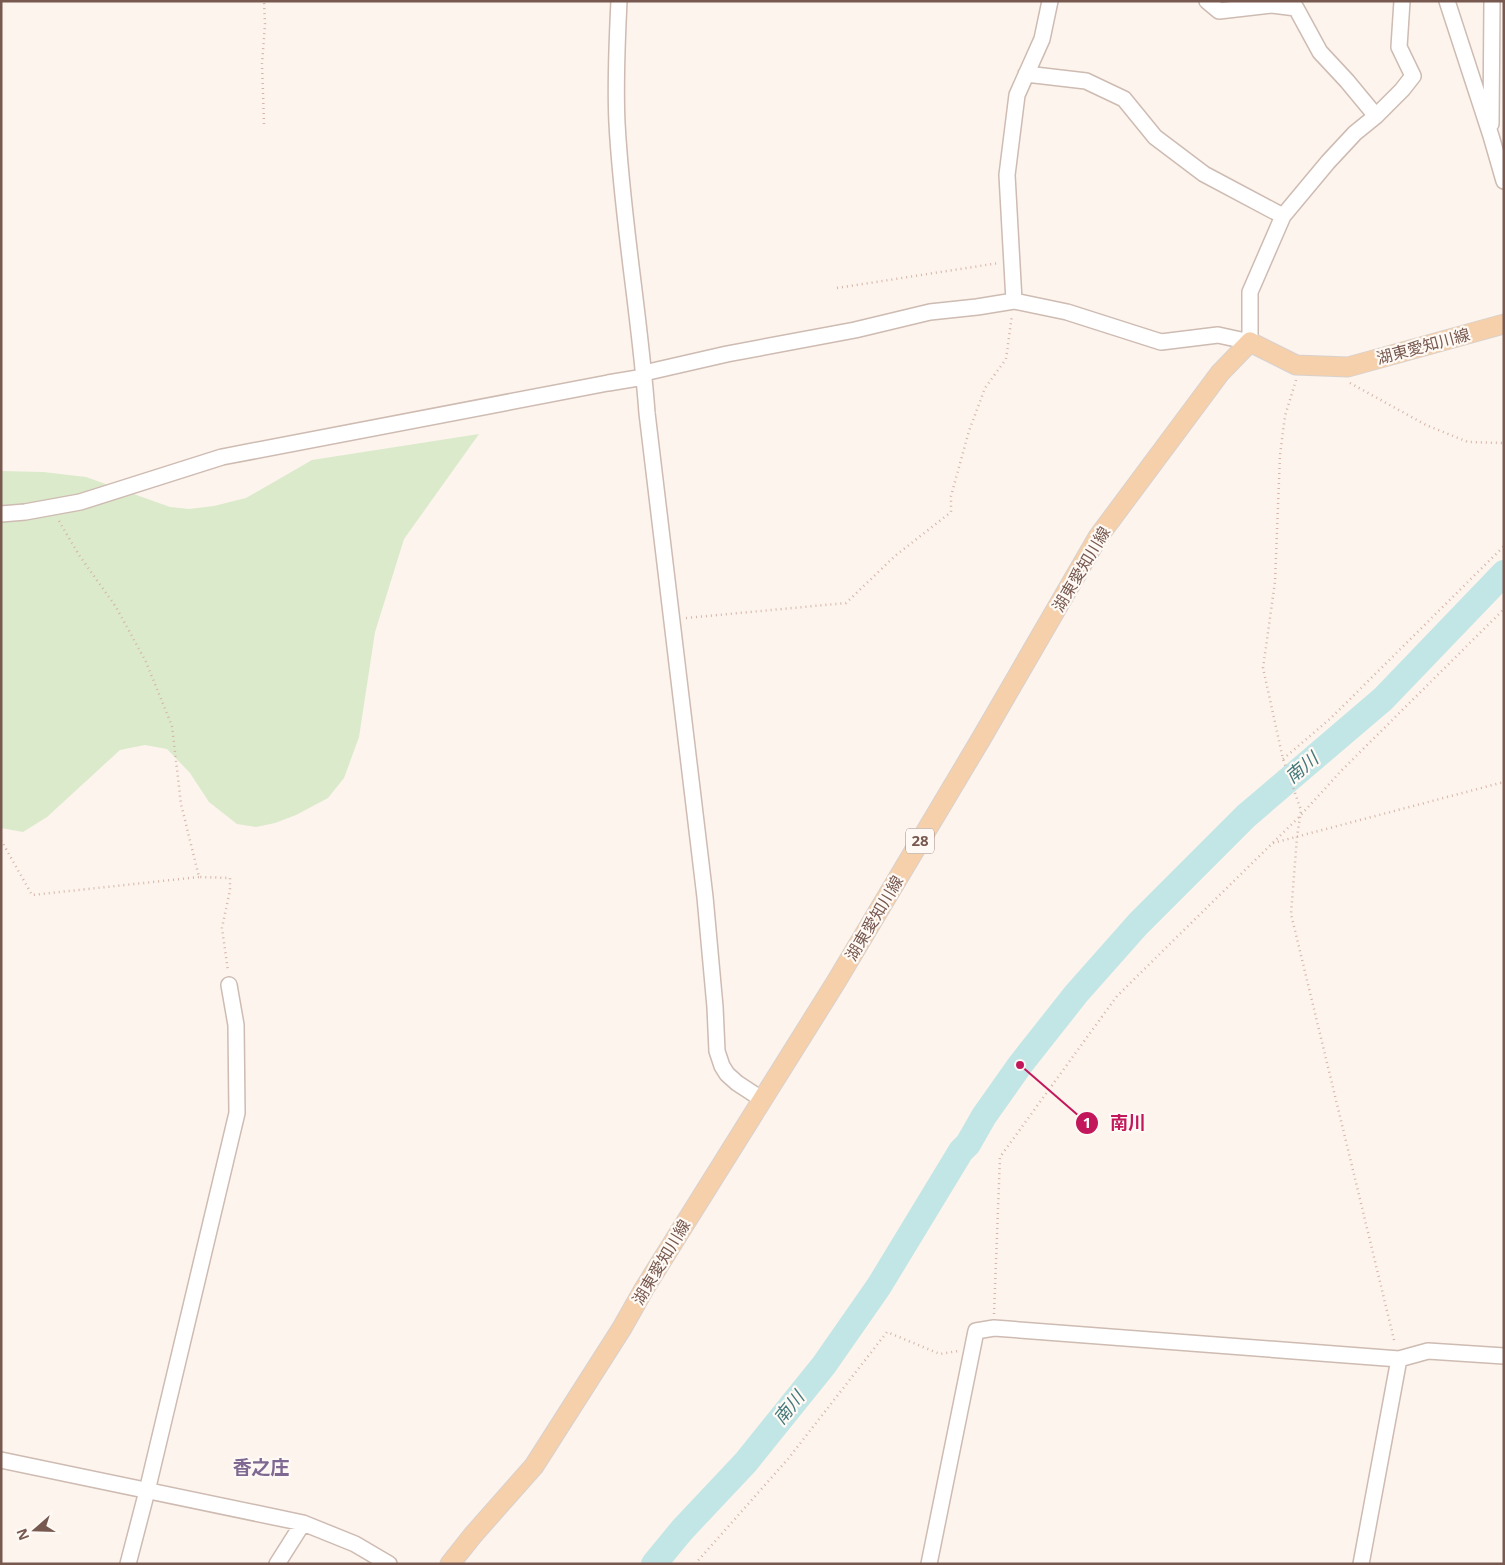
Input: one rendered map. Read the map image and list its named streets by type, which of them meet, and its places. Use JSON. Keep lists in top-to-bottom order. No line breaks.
{"streets":{"main road":["湖東愛知川線","28"]},"districts":["香之庄"],"water":["南川"],"places":["南川"],"north":"left"}
